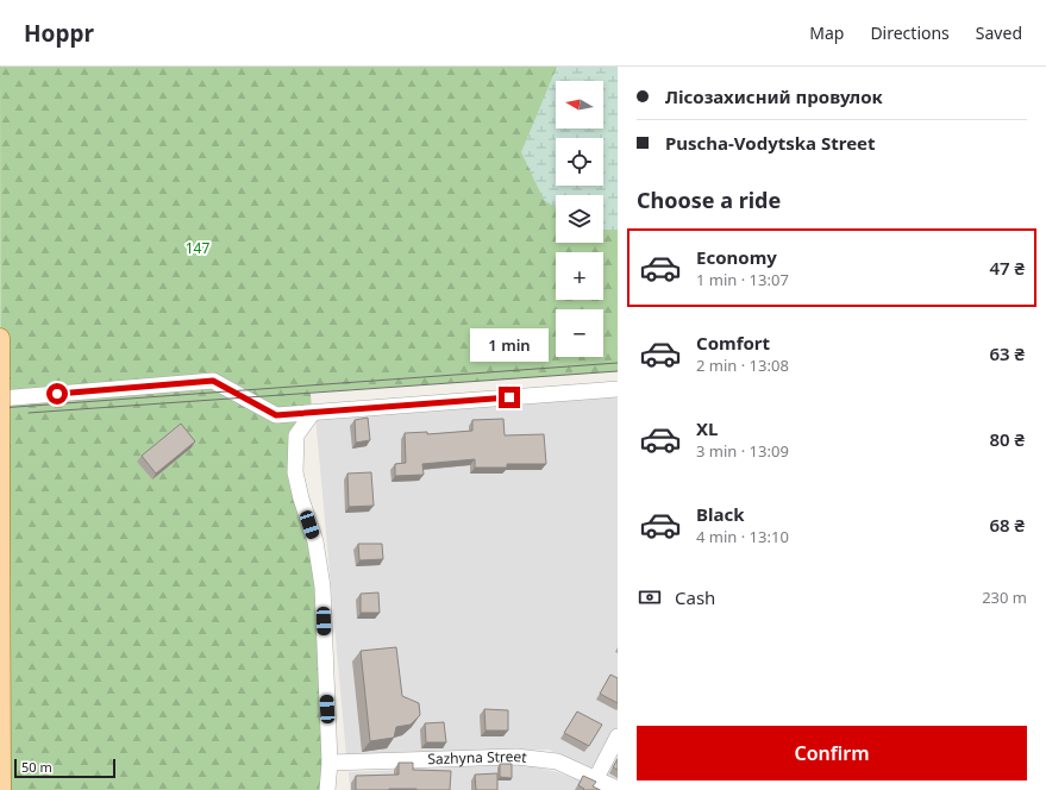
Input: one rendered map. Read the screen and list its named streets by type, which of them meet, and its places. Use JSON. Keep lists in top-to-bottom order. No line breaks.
{"streets":{"street":["Sazhyna Street"]},"parks":["147"],"scale_bar":"50 m","north":"left","page":{"header":"Hoppr","nav":["Map","Directions","Saved"],"banner":["Лісозахисний провулок","Puscha-Vodytska Street"],"map_buttons":["+","−"],"heading":"Choose a ride","list":[{"name":"Economy","note":"1 min · 13:07","value":"47 ₴"},{"name":"Comfort","note":"2 min · 13:08","value":"63 ₴"},{"name":"XL","note":"3 min · 13:09","value":"80 ₴"},{"name":"Black","note":"4 min · 13:10","value":"68 ₴"}],"bubble":"1 min","pay":["Cash","230 m"],"buttons":"Confirm","scale":"50 m"}}
